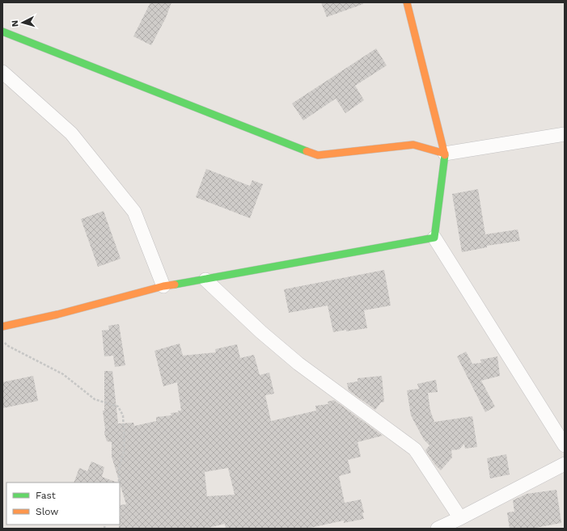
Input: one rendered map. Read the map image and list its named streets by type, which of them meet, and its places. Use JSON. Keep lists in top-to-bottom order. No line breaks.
{"legend":["Fast","Slow"],"north":"left"}
